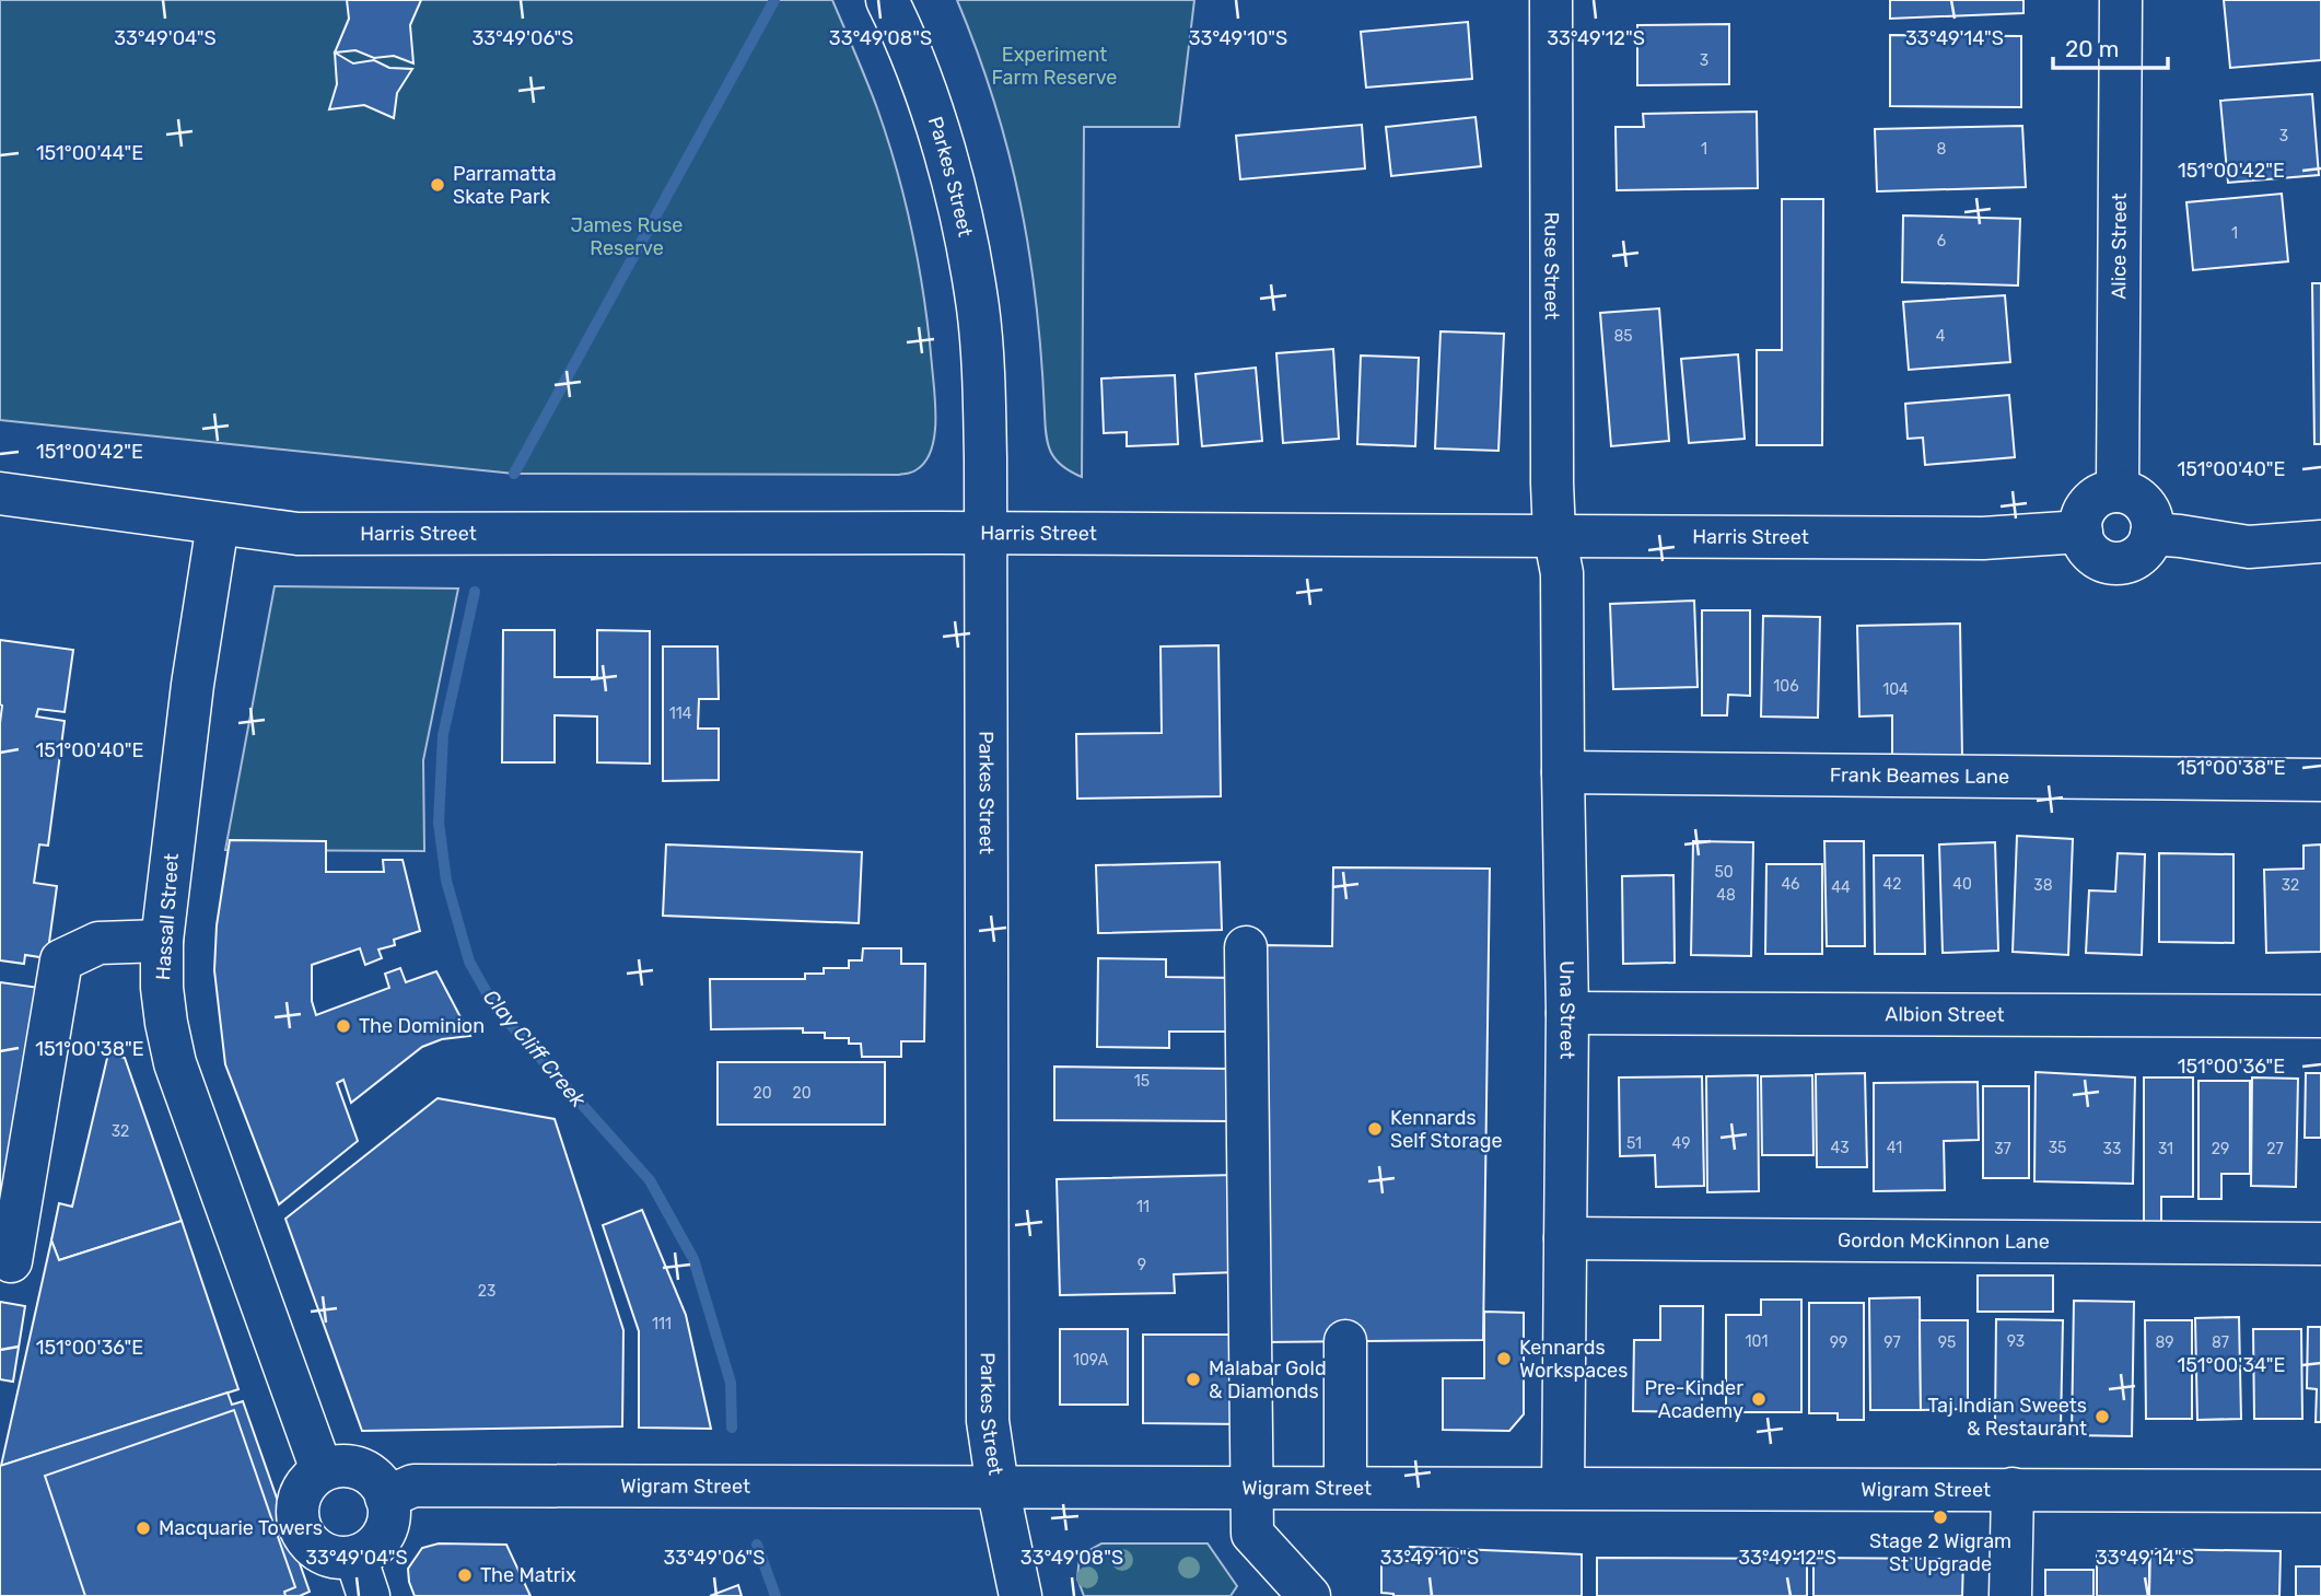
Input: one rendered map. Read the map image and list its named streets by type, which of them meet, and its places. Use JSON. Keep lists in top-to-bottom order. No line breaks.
{"streets":{"street":["Parkes Street","Alice Street","Ruse Street","Harris Street","Frank Beames Lane","Hassall Street","Una Street","Albion Street","Gordon McKinnon Lane","Wigram Street"]},"crossings":[["Parkes Street","Harris Street"],["Parkes Street","Wigram Street"],["Alice Street","Harris Street"],["Ruse Street","Harris Street"],["Ruse Street","Una Street"],["Harris Street","Hassall Street"],["Harris Street","Una Street"],["Frank Beames Lane","Una Street"],["Hassall Street","Wigram Street"],["Una Street","Albion Street"],["Una Street","Gordon McKinnon Lane"],["Una Street","Wigram Street"]],"water":["Clay Cliff Creek"],"parks":["Experiment Farm Reserve","James Ruse Reserve"],"places":["Parramatta Skate Park","The Dominion","Kennards Self Storage","Kennards Workspaces","Malabar Gold & Diamonds","Pre-Kinder Academy","Taj Indian Sweets & Restaurant","Stage 2 Wigram St Upgrade","Macquarie Towers","The Matrix"],"house_numbers":["3","3","1","8","1","6","85","4","106","104","114","50","46","42","40","38","32","44","48","15","20","20","32","51","49","43","41","35","37","33","31","29","27","11","9","23","111","101","93","99","97","95","89","87","109A"],"scale_bar":"20 m","coordinates":["33°49'04\"S","33°49'06\"S","33°49'08\"S","33°49'10\"S","33°49'12\"S","33°49'14\"S","151°00'44\"E","151°00'42\"E","151°00'40\"E","151°00'38\"E","151°00'36\"E","151°00'34\"E"]}
